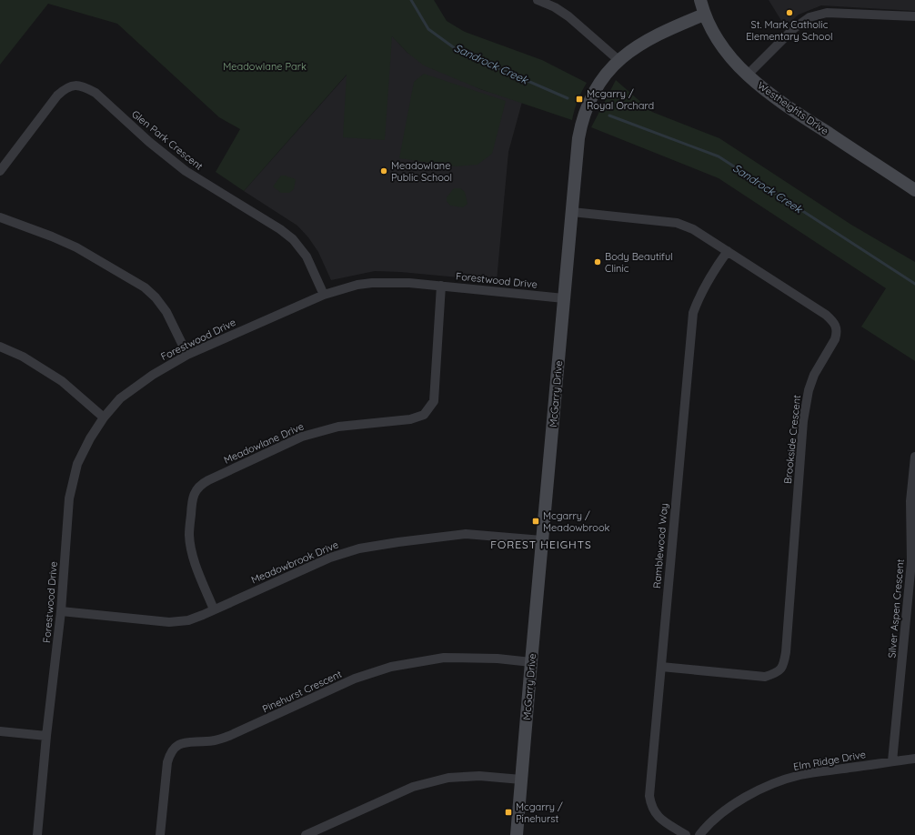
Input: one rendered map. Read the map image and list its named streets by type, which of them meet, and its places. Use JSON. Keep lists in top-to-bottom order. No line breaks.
{"streets":{"street":["Westheights Drive","Glen Park Crescent","Forestwood Drive","McGarry Drive","Brookside Crescent","Meadowlane Drive","Ramblewood Way","Meadowbrook Drive","Silver Aspen Crescent","Pinehurst Crescent","Elm Ridge Drive"]},"crossings":[["Westheights Drive","McGarry Drive"],["Glen Park Crescent","Forestwood Drive"],["Forestwood Drive","McGarry Drive"],["Forestwood Drive","Meadowlane Drive"],["Forestwood Drive","Meadowbrook Drive"],["McGarry Drive","Brookside Crescent"],["McGarry Drive","Meadowbrook Drive"],["McGarry Drive","Pinehurst Crescent"],["Brookside Crescent","Ramblewood Way"],["Meadowlane Drive","Meadowbrook Drive"],["Silver Aspen Crescent","Elm Ridge Drive"]],"districts":["FOREST HEIGHTS"],"water":["Sandrock Creek"],"parks":["Meadowlane Park"],"places":{"other":["St. Mark Catholic Elementary School","Meadowlane Public School","Body Beautiful Clinic"],"transit":["Mcgarry / Royal Orchard","Mcgarry / Meadowbrook","Mcgarry / Pinehurst"]}}
